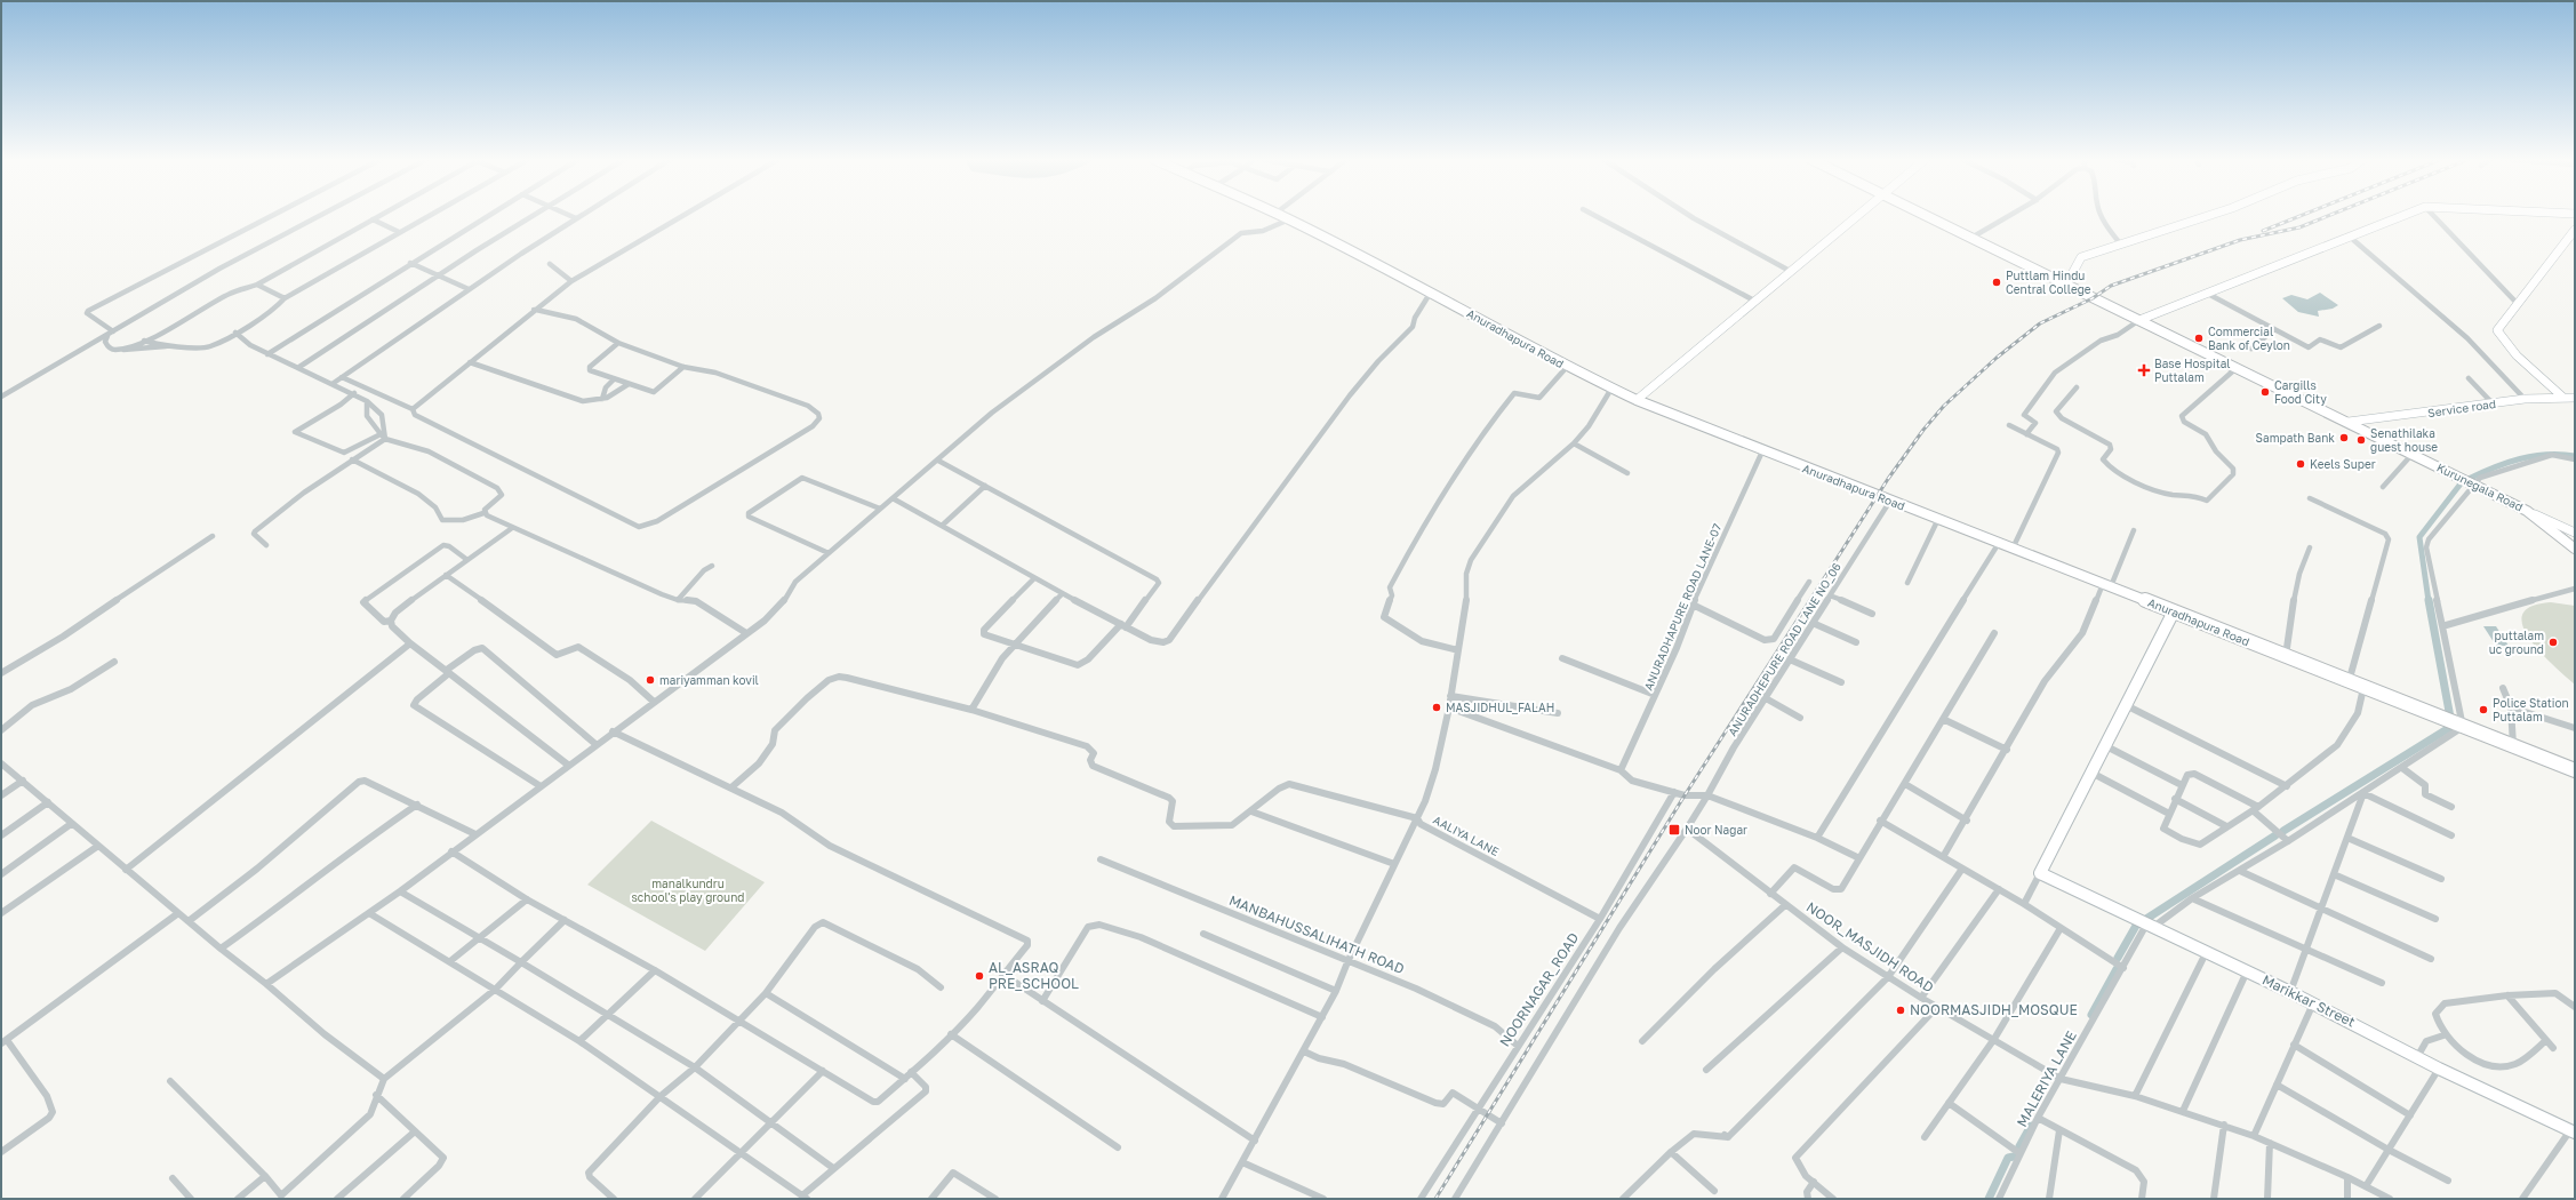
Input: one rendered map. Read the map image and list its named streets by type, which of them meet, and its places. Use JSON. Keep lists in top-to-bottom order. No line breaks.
{"streets":{"highway":["Anuradhapura Road","Kurunegala Road"],"street":["Service road","ANURADHAPURE ROAD LANE-07","ANURADHEPURE ROAD LANE NO_06","AALIYA LANE","MANBAHUSSALIHATH ROAD","NOOR_MASJIDH ROAD","NOORNAGAR_ROAD","Marikkar Street","MALERIYA LANE"]},"crossings":[["Anuradhapura Road","ANURADHAPURE ROAD LANE-07"],["Anuradhapura Road","ANURADHEPURE ROAD LANE NO_06"],["Service road","Kurunegala Road"],["ANURADHEPURE ROAD LANE NO_06","NOOR_MASJIDH ROAD"],["AALIYA LANE","NOORNAGAR_ROAD"],["MANBAHUSSALIHATH ROAD","NOORNAGAR_ROAD"],["NOOR_MASJIDH ROAD","MALERIYA LANE"],["Marikkar Street","MALERIYA LANE"]],"parks":["manalkundru school's play ground"],"places":{"other":["Puttlam Hindu Central College","Commercial Bank of Ceylon","Cargills Food City","Sampath Bank","Senathilaka guest house","Keels Super","puttalam uc ground","mariyamman kovil","MASJIDHUL_FALAH","Police Station Puttalam","AL_ASRAQ PRE_SCHOOL","NOORMASJIDH_MOSQUE"],"health":["Base Hospital Puttalam"],"transit":["Noor Nagar"]}}
